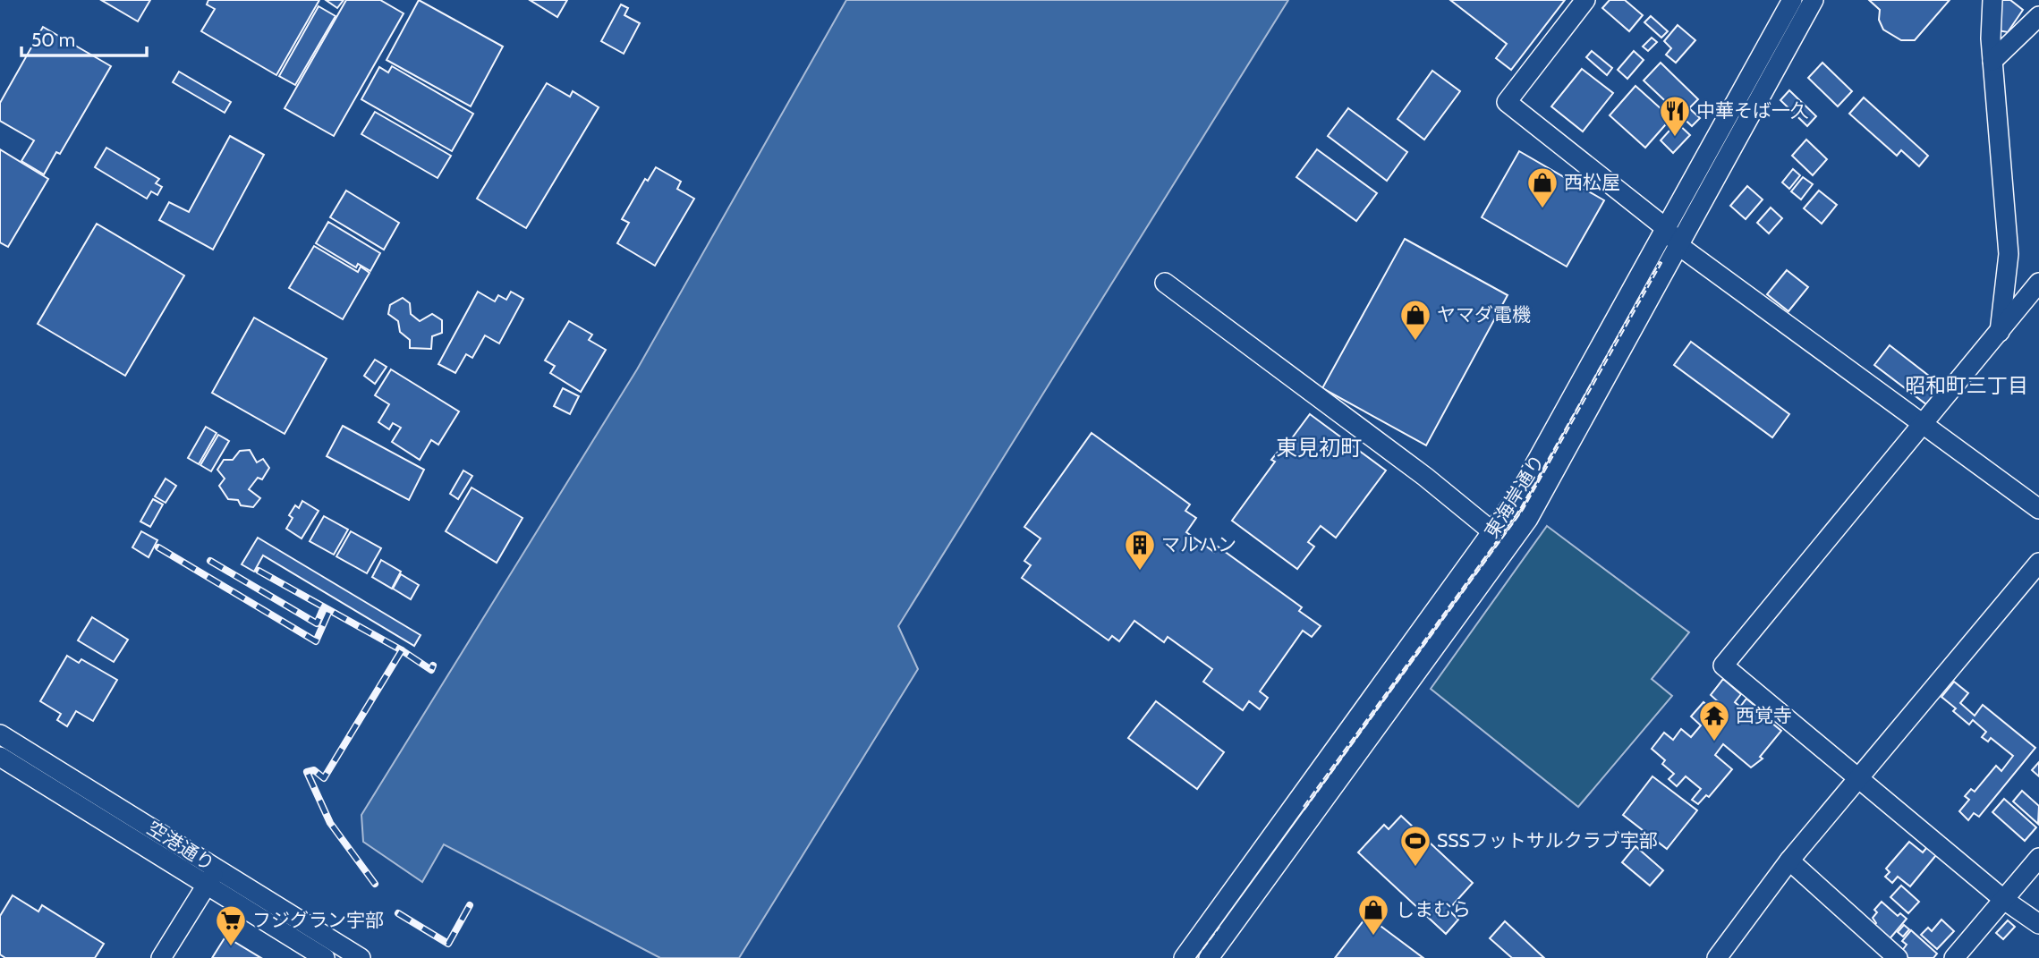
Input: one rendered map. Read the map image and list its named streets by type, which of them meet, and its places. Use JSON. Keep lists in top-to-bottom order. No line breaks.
{"streets":{"street":["東海岸通り","空港通り"]},"districts":["昭和町三丁目","東見初町"],"places":{"restaurant":["中華そば一久"],"shop":["西松屋","ヤマダ電機","しまむら"],"building":["マルハン"],"temple":["西覚寺"],"sports":["SSSフットサルクラブ宇部"],"supermarket":["フジグラン宇部"]},"scale_bar":"50 m"}
